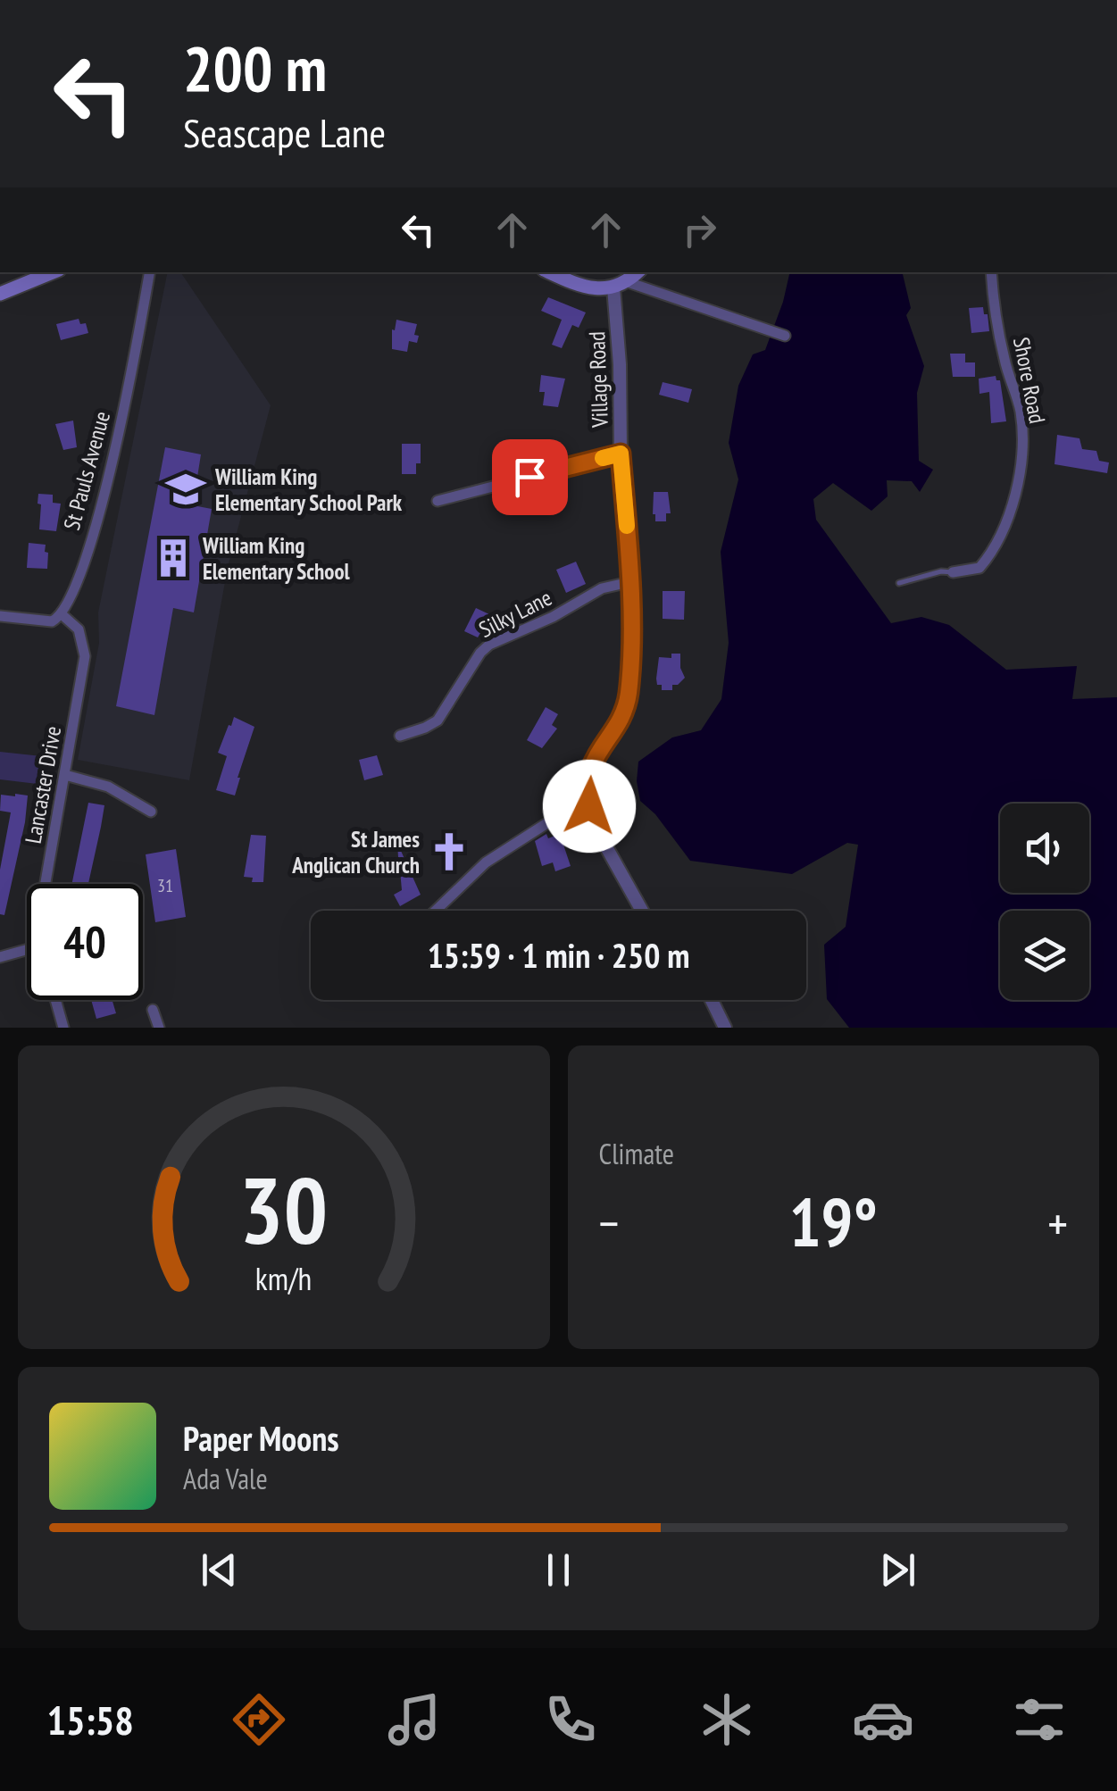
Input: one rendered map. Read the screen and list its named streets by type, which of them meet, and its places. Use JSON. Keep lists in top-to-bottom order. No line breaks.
{"streets":{"street":["Village Road","Shore Road","St Pauls Avenue","Silky Lane","Lancaster Drive"]},"crossings":[["Village Road","Silky Lane"],["St Pauls Avenue","Lancaster Drive"]],"places":{"school or university":["William King Elementary School Park"],"building":["William King Elementary School"],"church":["St James Anglican Church"]},"house_numbers":["31"],"page":{"turn":["200 m","Seascape Lane"],"limit":"40","trip":"15:59 · 1 min · 250 m","tile":"Climate","heat":["−","19°","+"],"song":["Paper Moons","Ada Vale"],"tabs":"15:58","gauge":["30","km/h"]}}
